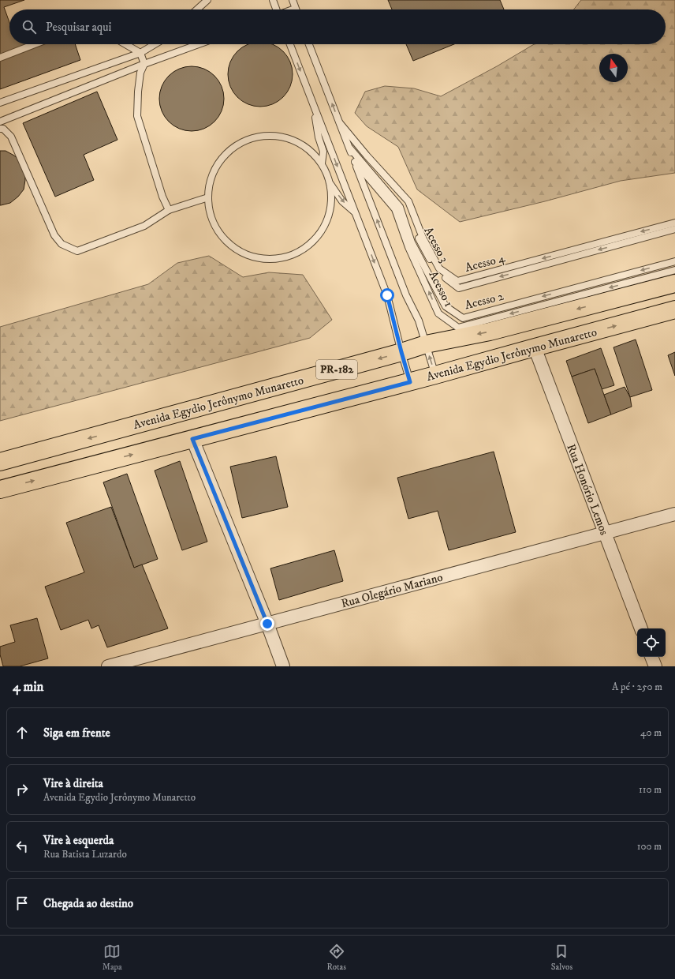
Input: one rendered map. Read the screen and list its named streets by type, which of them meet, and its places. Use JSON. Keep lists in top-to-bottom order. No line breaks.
{"streets":{"main road":["Avenida Egydio Jerônymo Munaretto","PR-182"],"street":["Rua Honório Lemos","Rua Olegário Mariano"],"lane":["Acesso 3","Acesso 4","Acesso 1","Acesso 2"]},"crossings":[["Avenida Egydio Jerônymo Munaretto","Rua Honório Lemos"],["Rua Honório Lemos","Rua Olegário Mariano"]],"one_way":["Acesso 3","Acesso 4","Acesso 2"],"north":"top","page":{"search":"Pesquisar aqui","heading":["4 min","A pé · 250 m"],"list":[["Siga em frente","40 m"],["Vire à direita","Avenida Egydio Jerônymo Munaretto","110 m"],["Vire à esquerda","Rua Batista Luzardo","100 m"],"Chegada ao destino"],"nav":["Mapa","Rotas","Salvos"]}}
